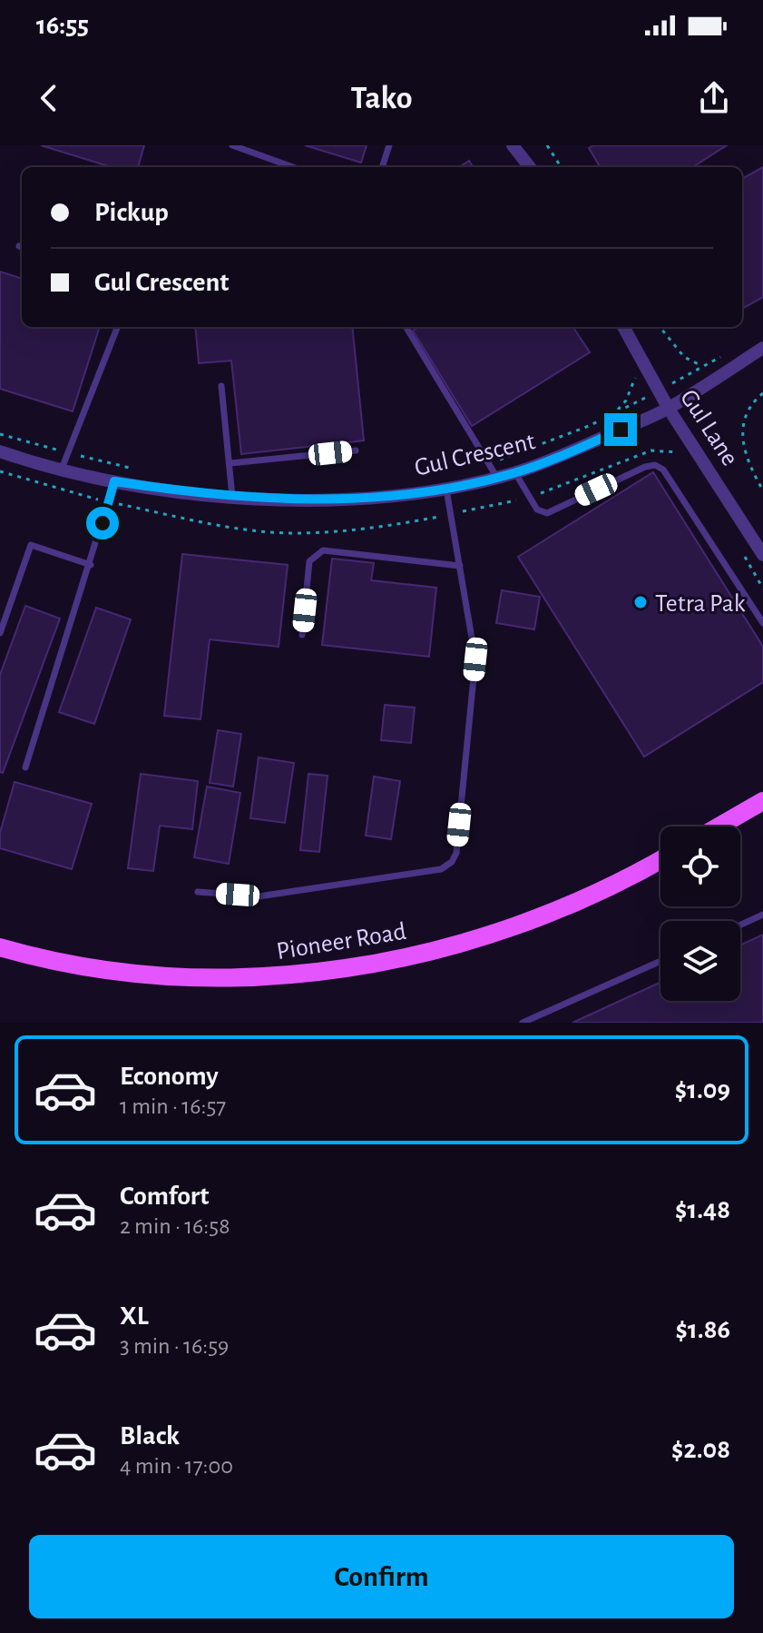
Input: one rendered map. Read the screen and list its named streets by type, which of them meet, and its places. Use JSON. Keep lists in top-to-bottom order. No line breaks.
{"streets":{"main road":["Pioneer Road"],"street":["Gul Lane","Gul Crescent"]},"crossings":[["Gul Lane","Gul Crescent"]],"places":["Tetra Pak"],"page":{"status":"16:55","header":"Tako","banner":["Pickup","Gul Crescent"],"list":[{"name":"Economy","note":"1 min · 16:57","value":"$1.09"},{"name":"Comfort","note":"2 min · 16:58","value":"$1.48"},{"name":"XL","note":"3 min · 16:59","value":"$1.86"},{"name":"Black","note":"4 min · 17:00","value":"$2.08"}],"buttons":"Confirm"}}
